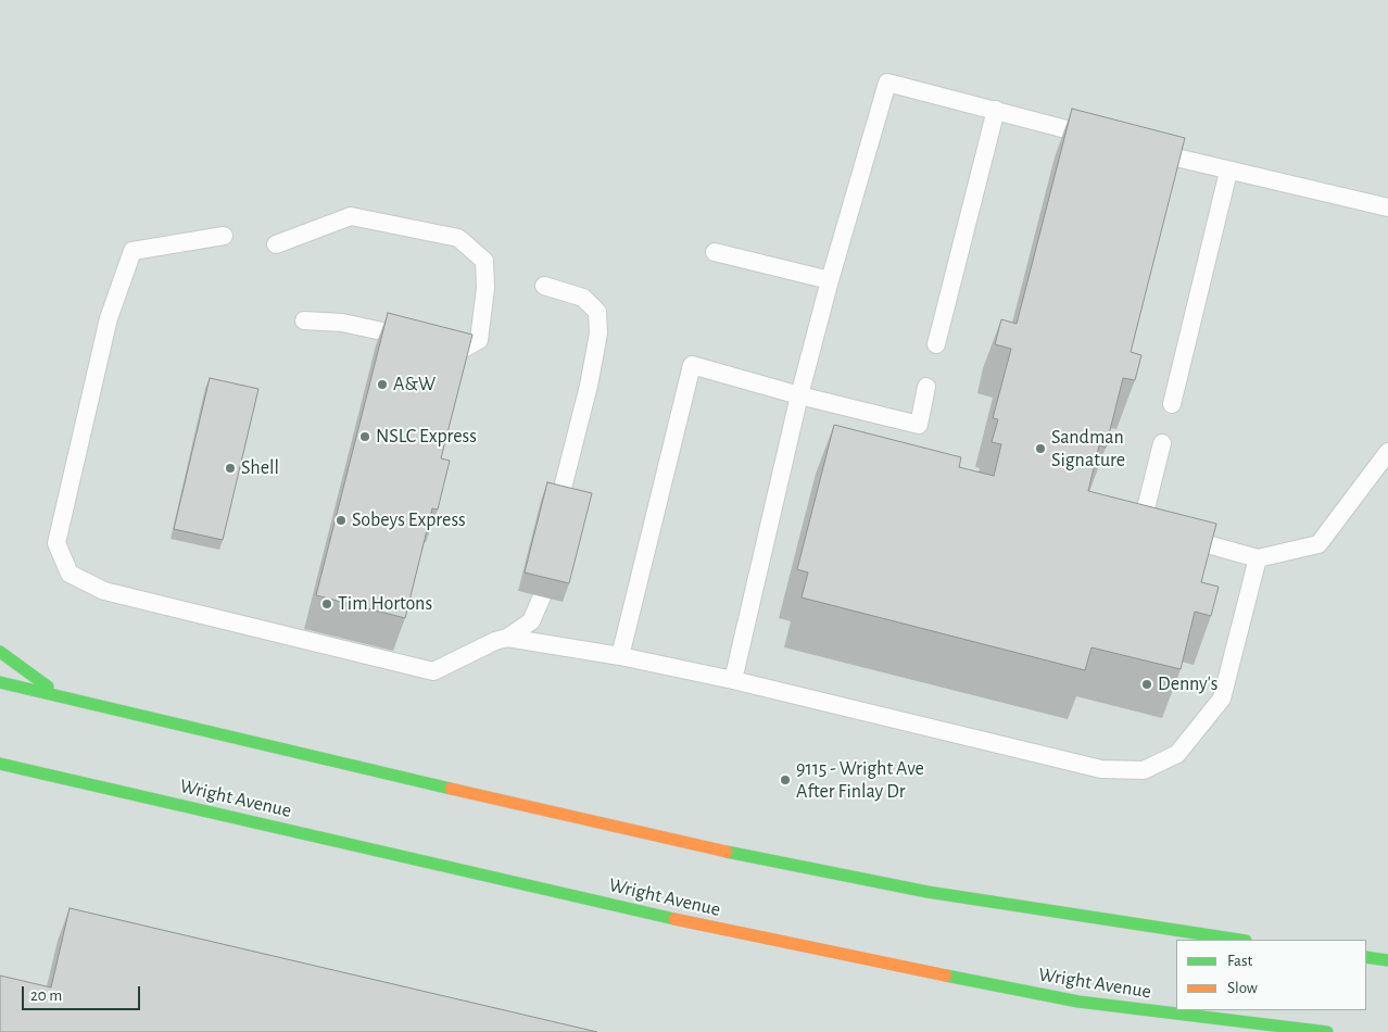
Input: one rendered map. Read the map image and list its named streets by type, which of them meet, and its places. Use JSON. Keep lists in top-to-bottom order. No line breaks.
{"streets":{"main road":["Wright Avenue"]},"places":["A&W","NSLC Express","Sandman Signature","Shell","Sobeys Express","Tim Hortons","Denny's","9115 - Wright Ave After Finlay Dr"],"legend":["Fast","Slow"],"scale_bar":"20 m"}
